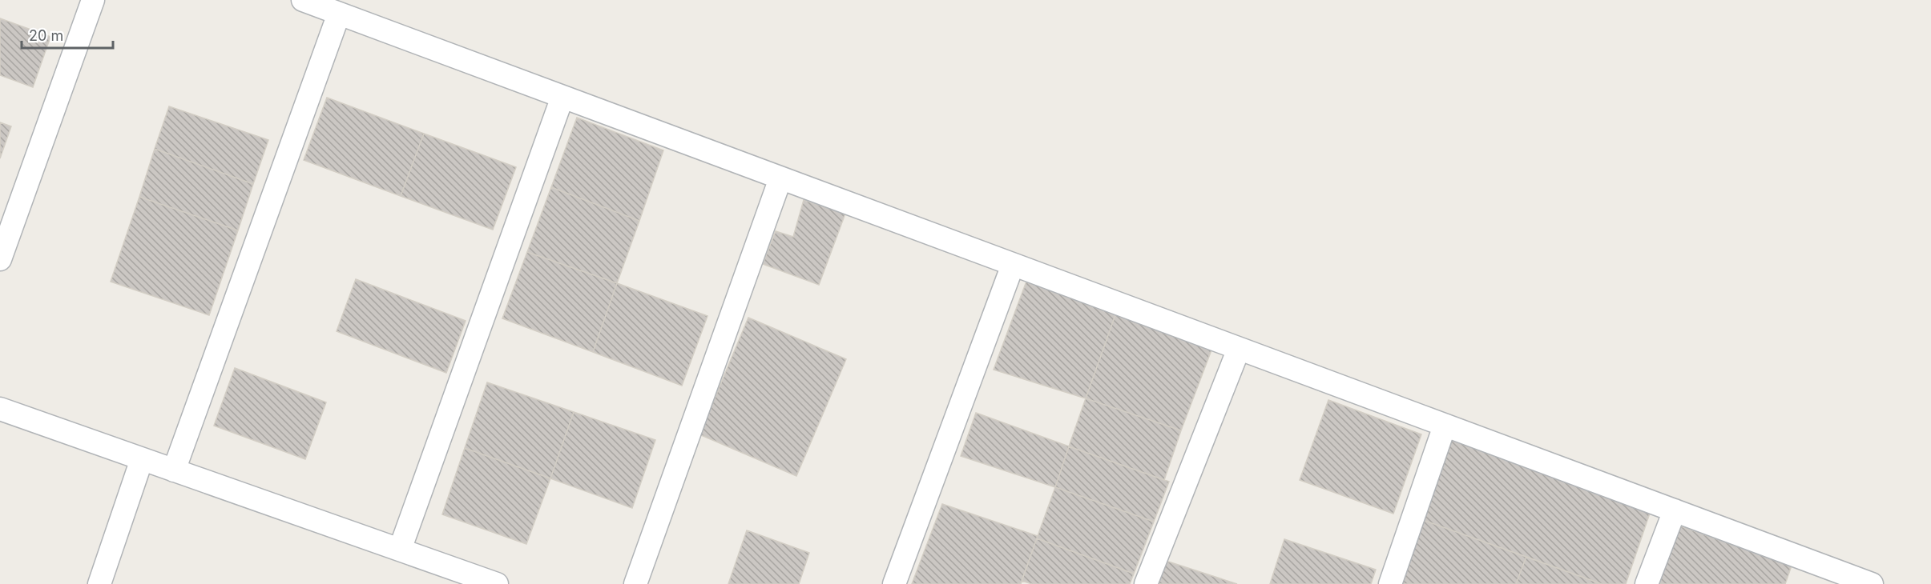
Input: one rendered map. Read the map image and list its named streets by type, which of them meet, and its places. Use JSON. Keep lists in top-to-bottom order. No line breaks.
{"scale_bar":"20 m"}
